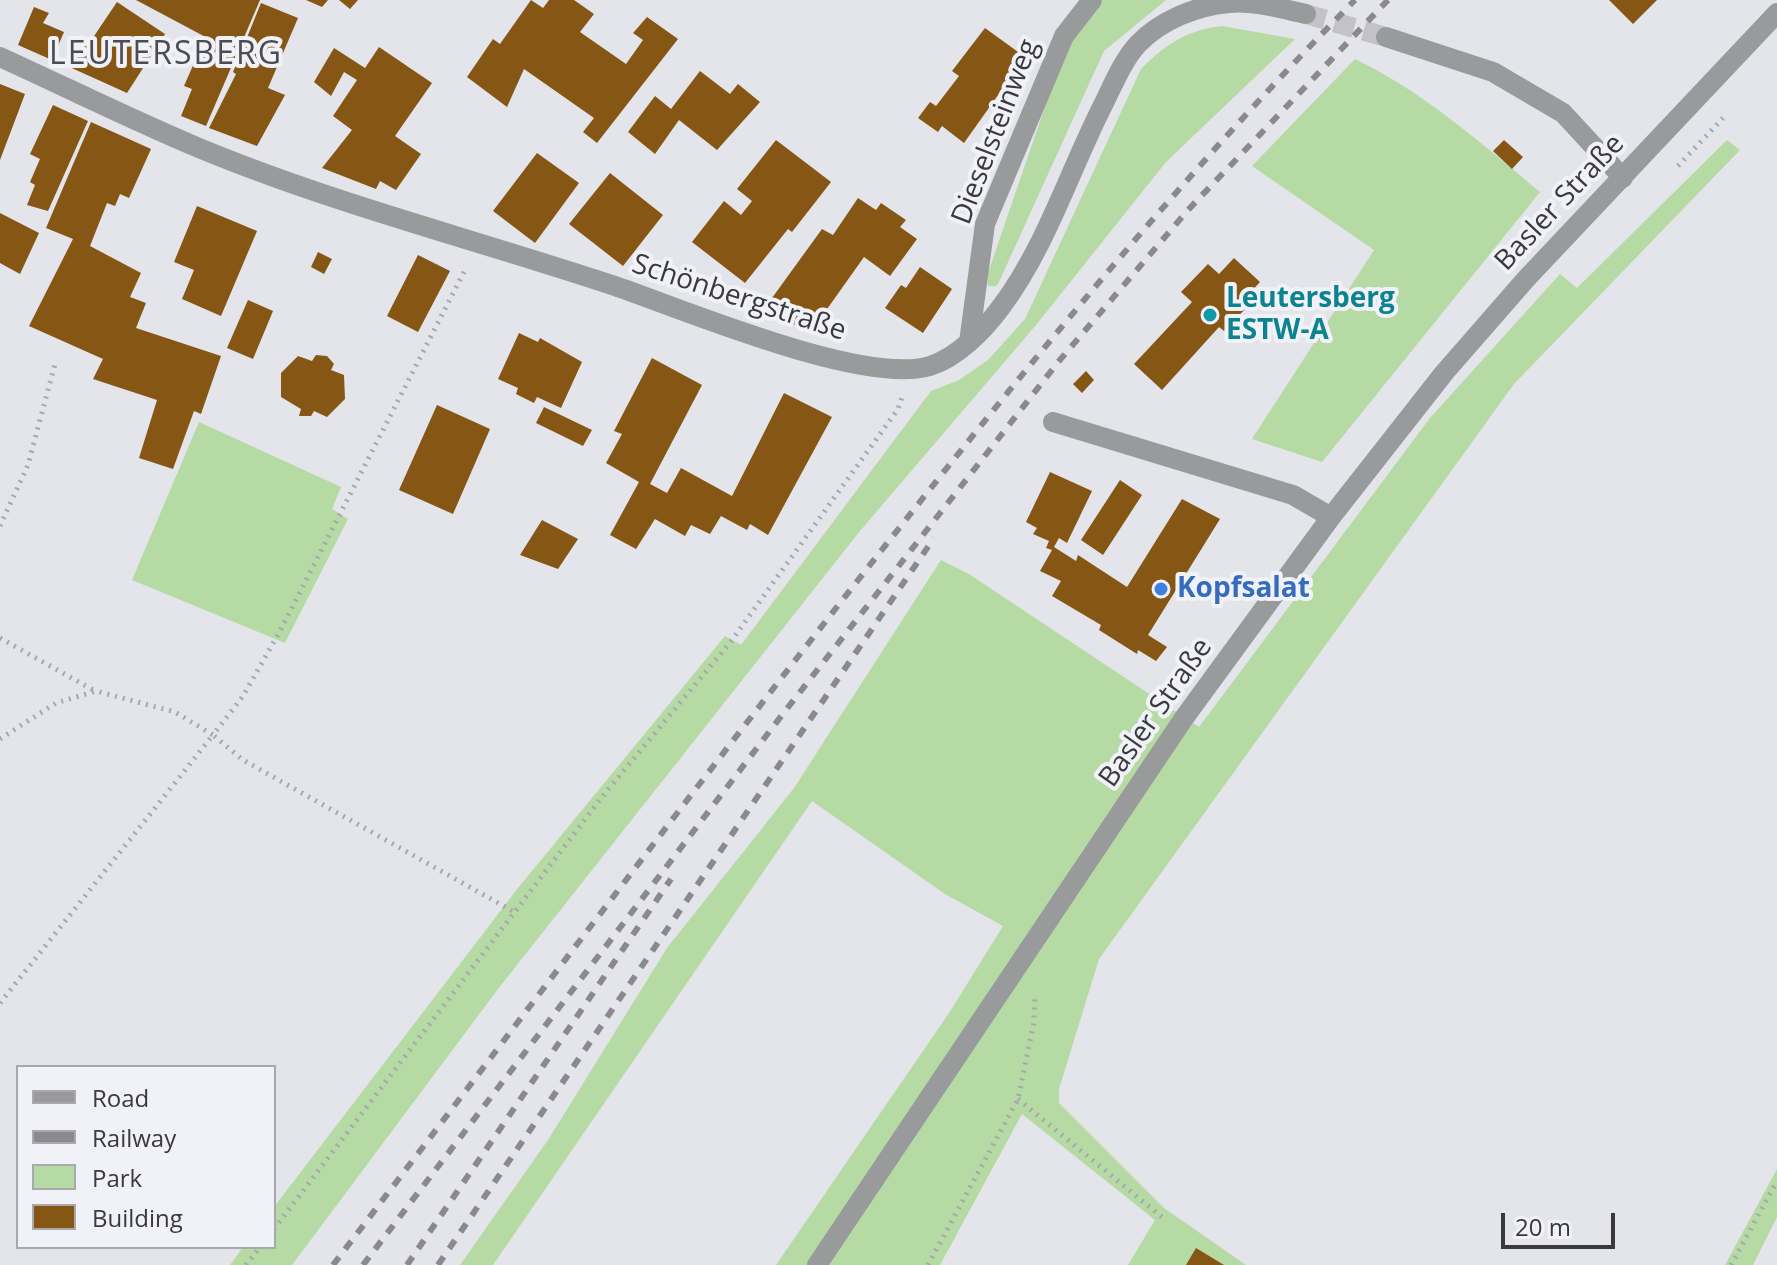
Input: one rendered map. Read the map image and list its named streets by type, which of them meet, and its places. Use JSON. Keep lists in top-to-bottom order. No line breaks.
{"streets":{"street":["Dieselsteinweg","Basler Straße","Schönbergstraße"]},"crossings":[["Dieselsteinweg","Schönbergstraße"]],"districts":["LEUTERSBERG"],"places":["Leutersberg ESTW-A","Kopfsalat"],"legend":["Road","Railway","Park","Building"],"scale_bar":"20 m"}
